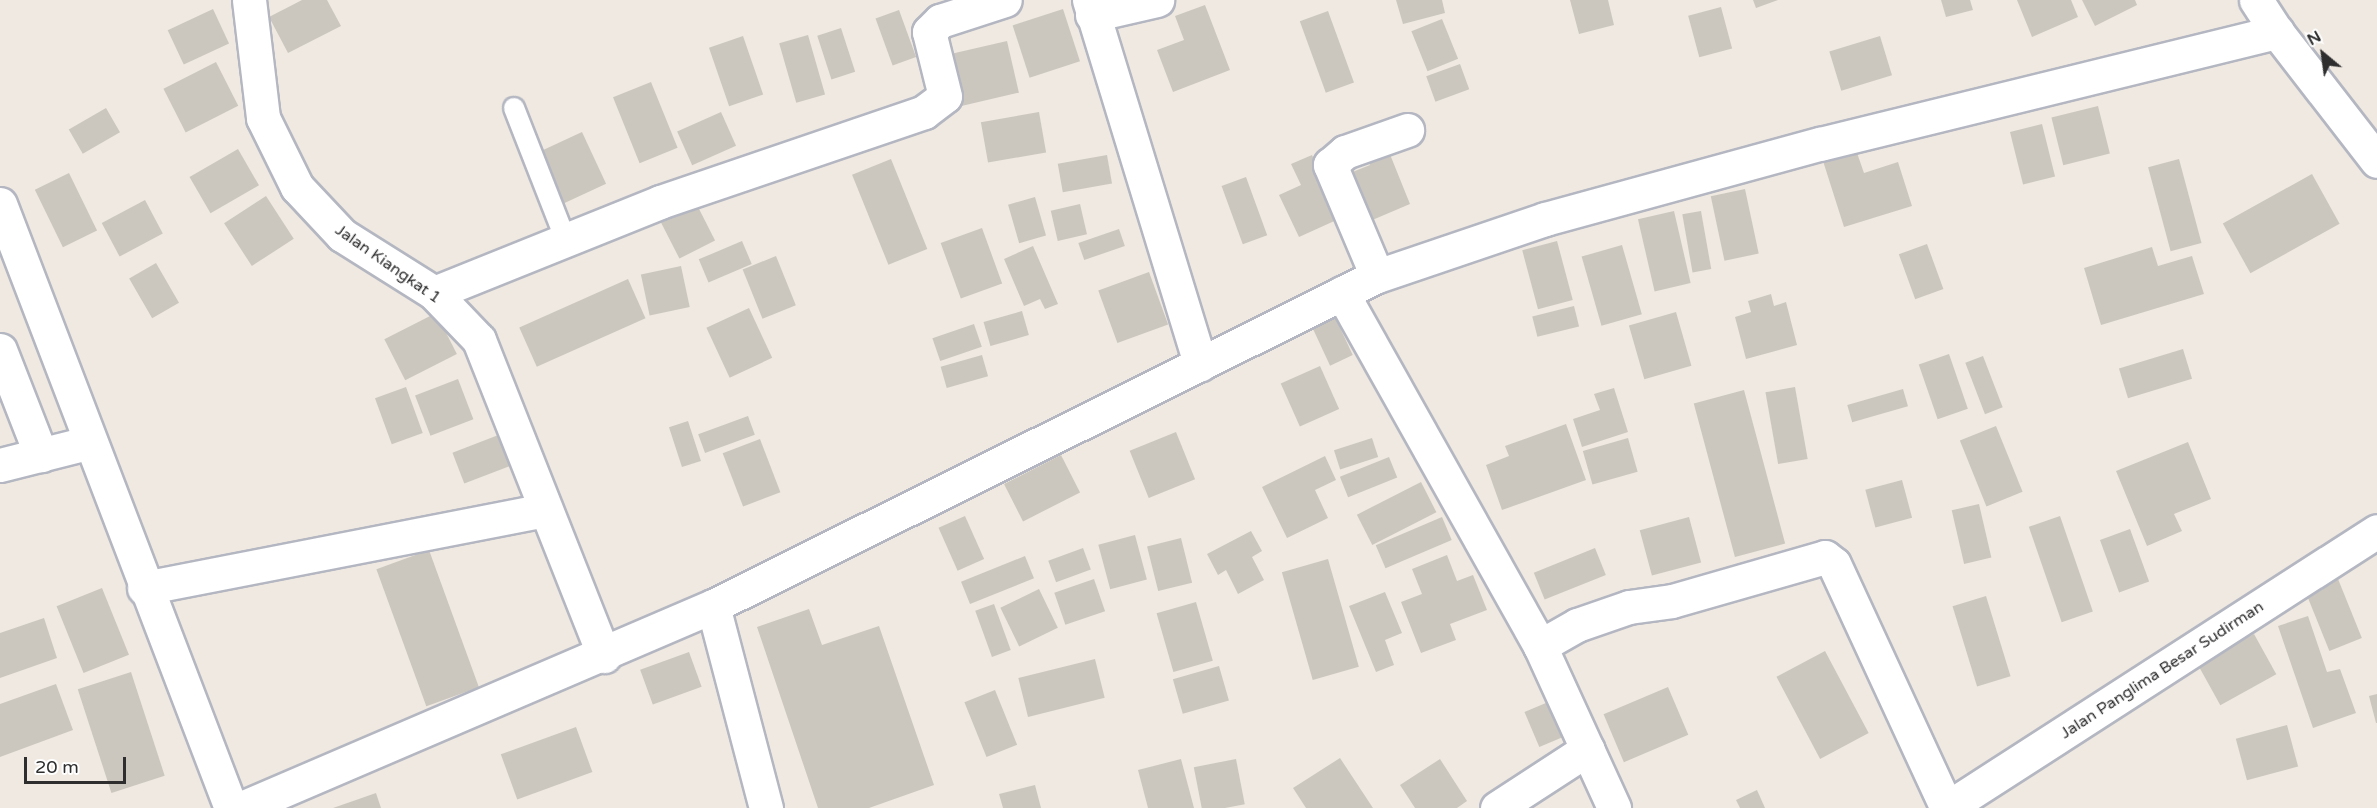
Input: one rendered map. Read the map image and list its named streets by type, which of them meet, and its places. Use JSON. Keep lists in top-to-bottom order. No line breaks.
{"streets":{"street":["Jalan Kiangkat 1","Jalan Panglima Besar Sudirman"]},"scale_bar":"20 m","north":"top left"}
